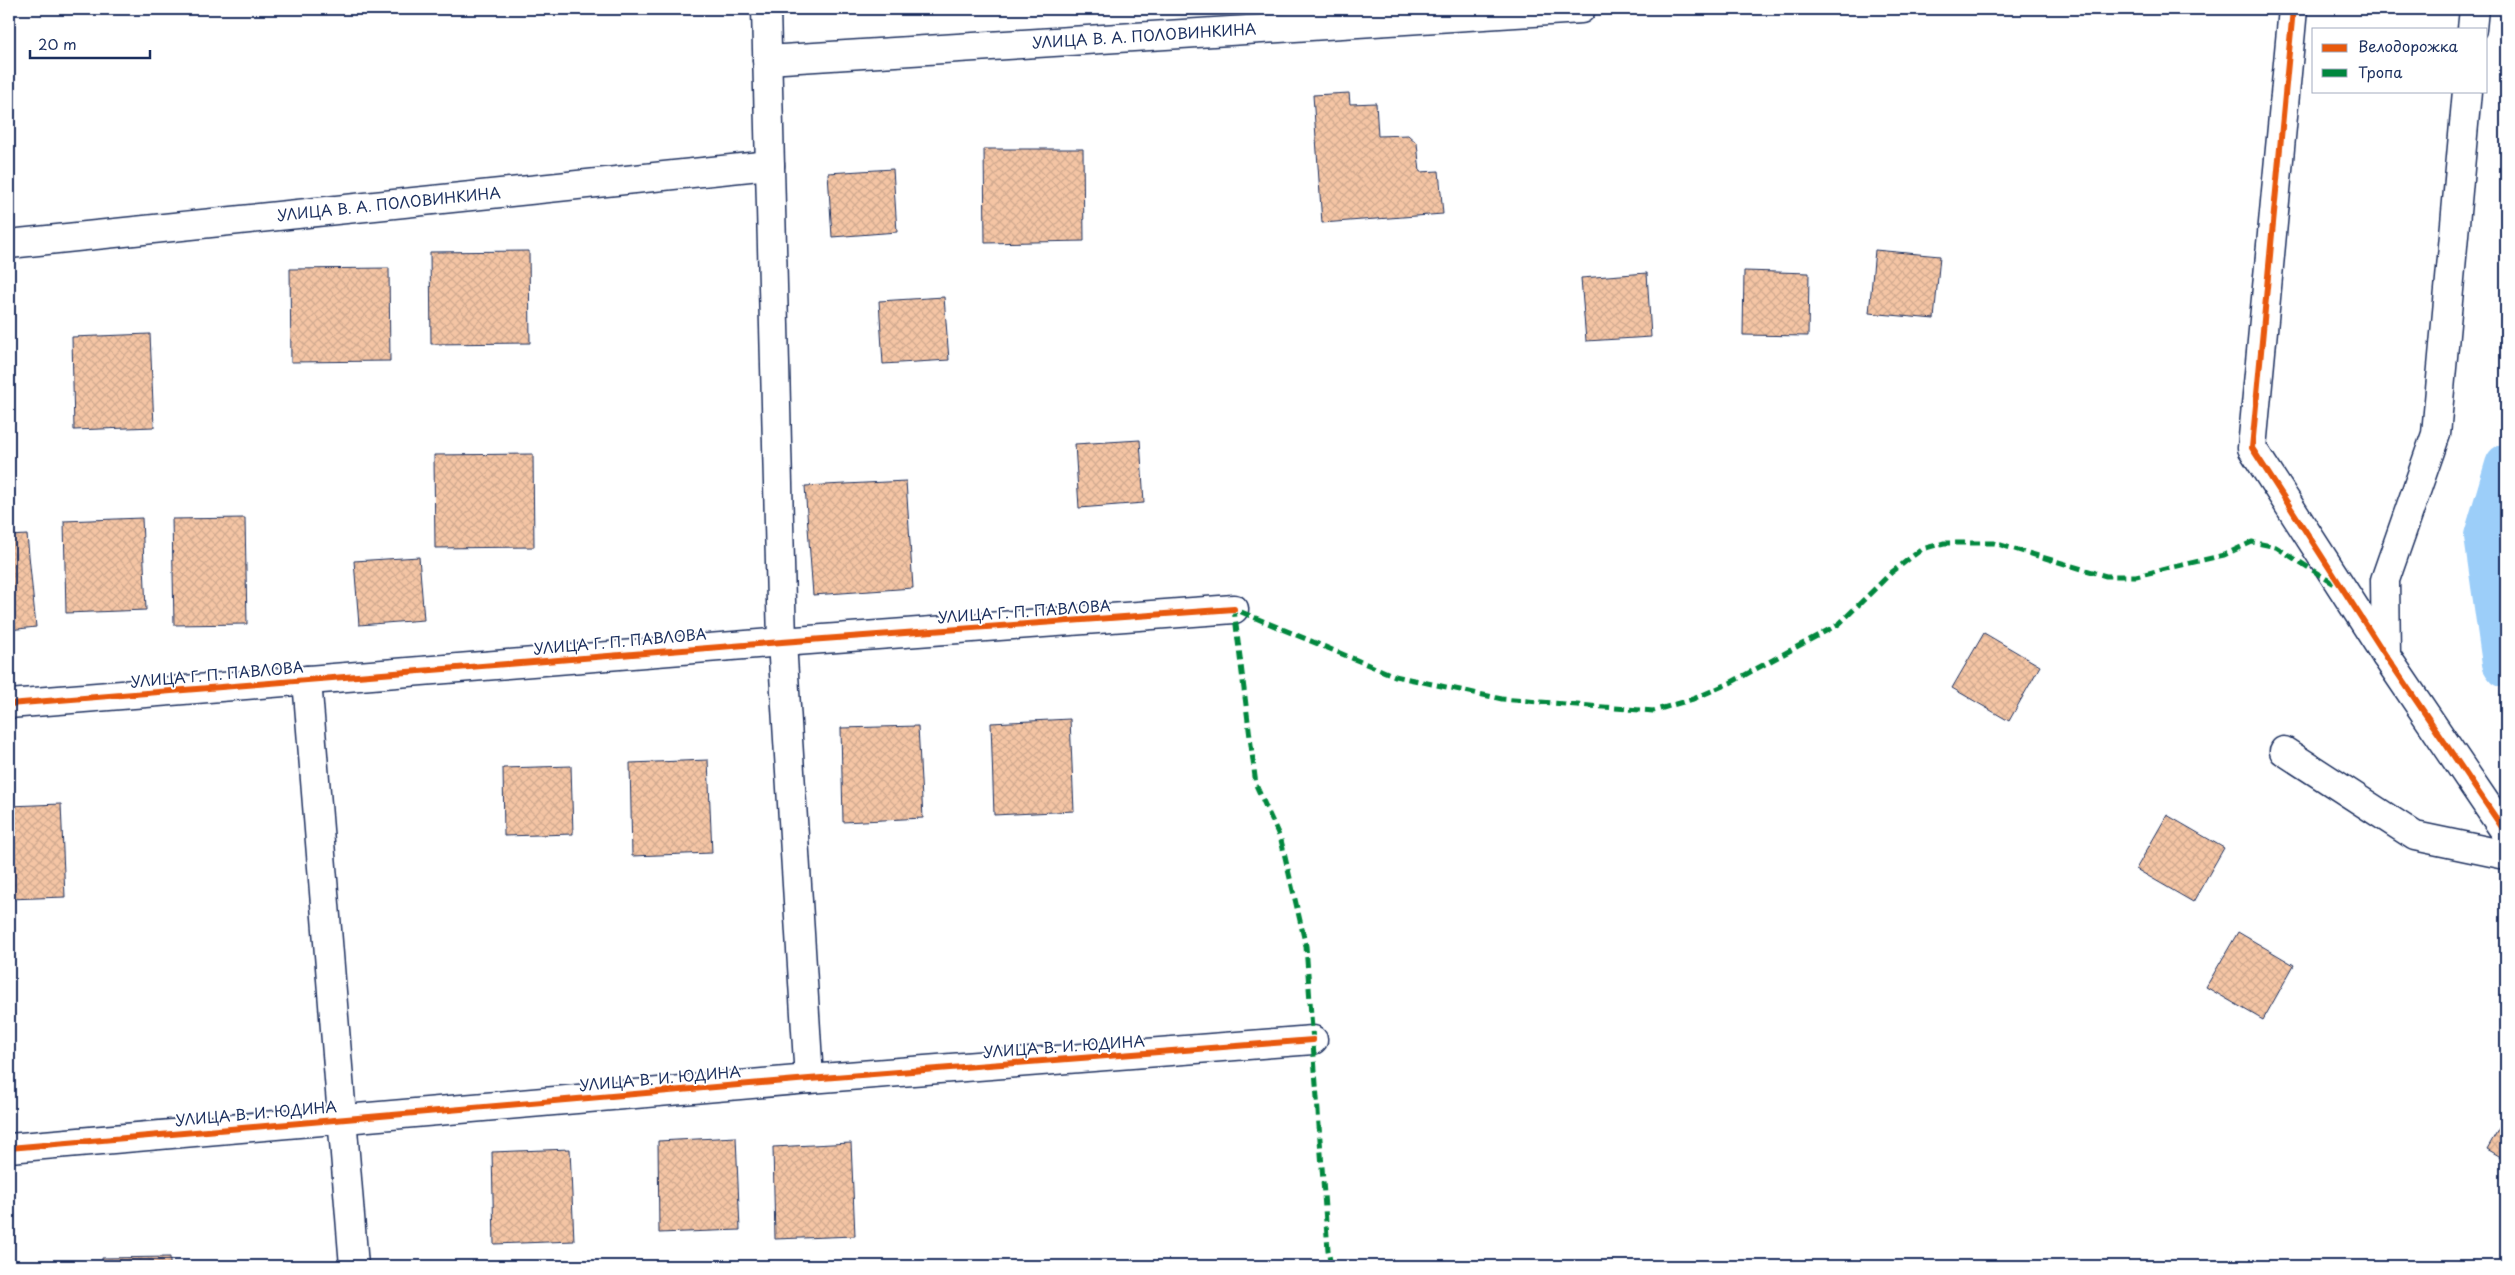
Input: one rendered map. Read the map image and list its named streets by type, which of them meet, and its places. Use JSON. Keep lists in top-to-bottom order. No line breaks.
{"streets":{"street":["УЛИЦА В. А. ПОЛОВИНКИНА","УЛИЦА Г. П. ПАВЛОВА","УЛИЦА В. И. ЮДИНА"]},"legend":["Велодорожка","Тропа"],"scale_bar":"20 m"}
